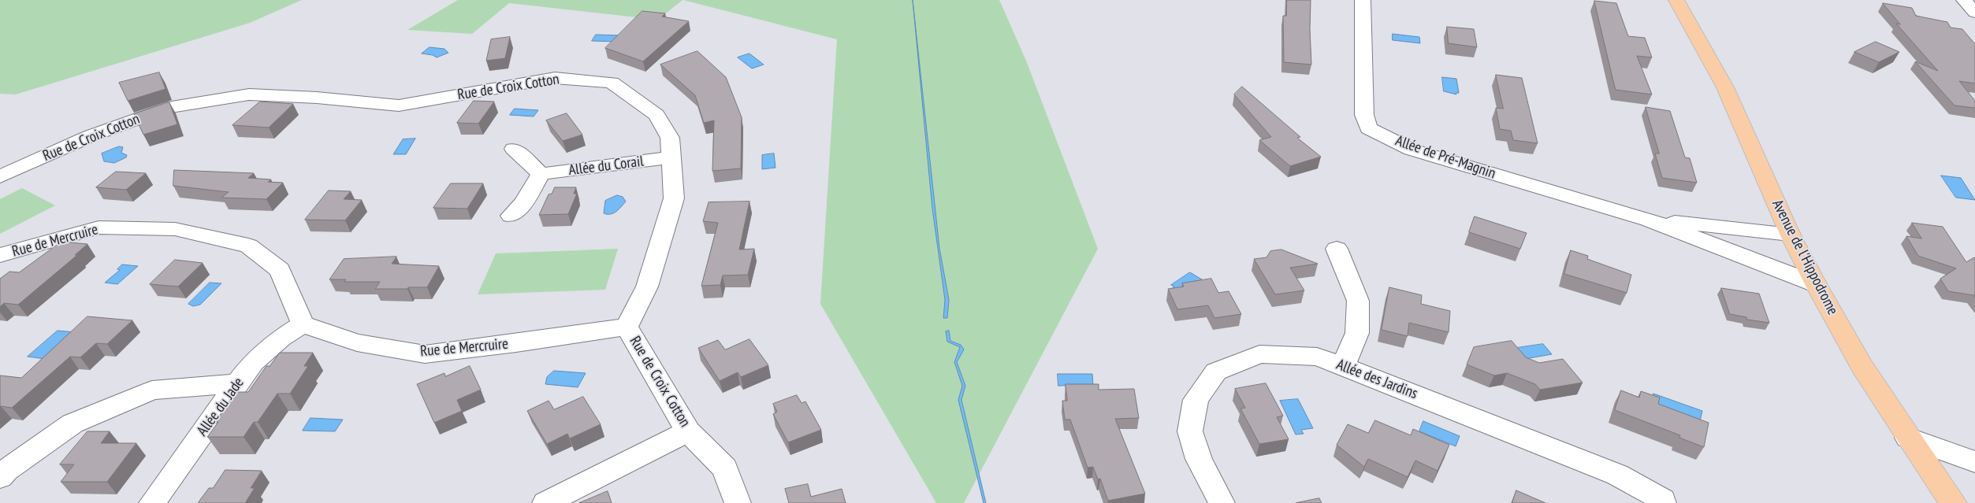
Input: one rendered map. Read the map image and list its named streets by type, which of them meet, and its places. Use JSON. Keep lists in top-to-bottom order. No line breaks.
{"streets":{"main road":["Avenue de l'Hippodrome"],"street":["Rue de Croix Cotton","Allée de Pré-Magnin","Allée du Corail","Rue de Mercruire","Allée des Jardins","Allée du Jade"]},"crossings":[["Rue de Croix Cotton","Allée du Corail"],["Rue de Croix Cotton","Rue de Mercruire"],["Allée de Pré-Magnin","Avenue de l'Hippodrome"],["Rue de Mercruire","Allée du Jade"]]}
